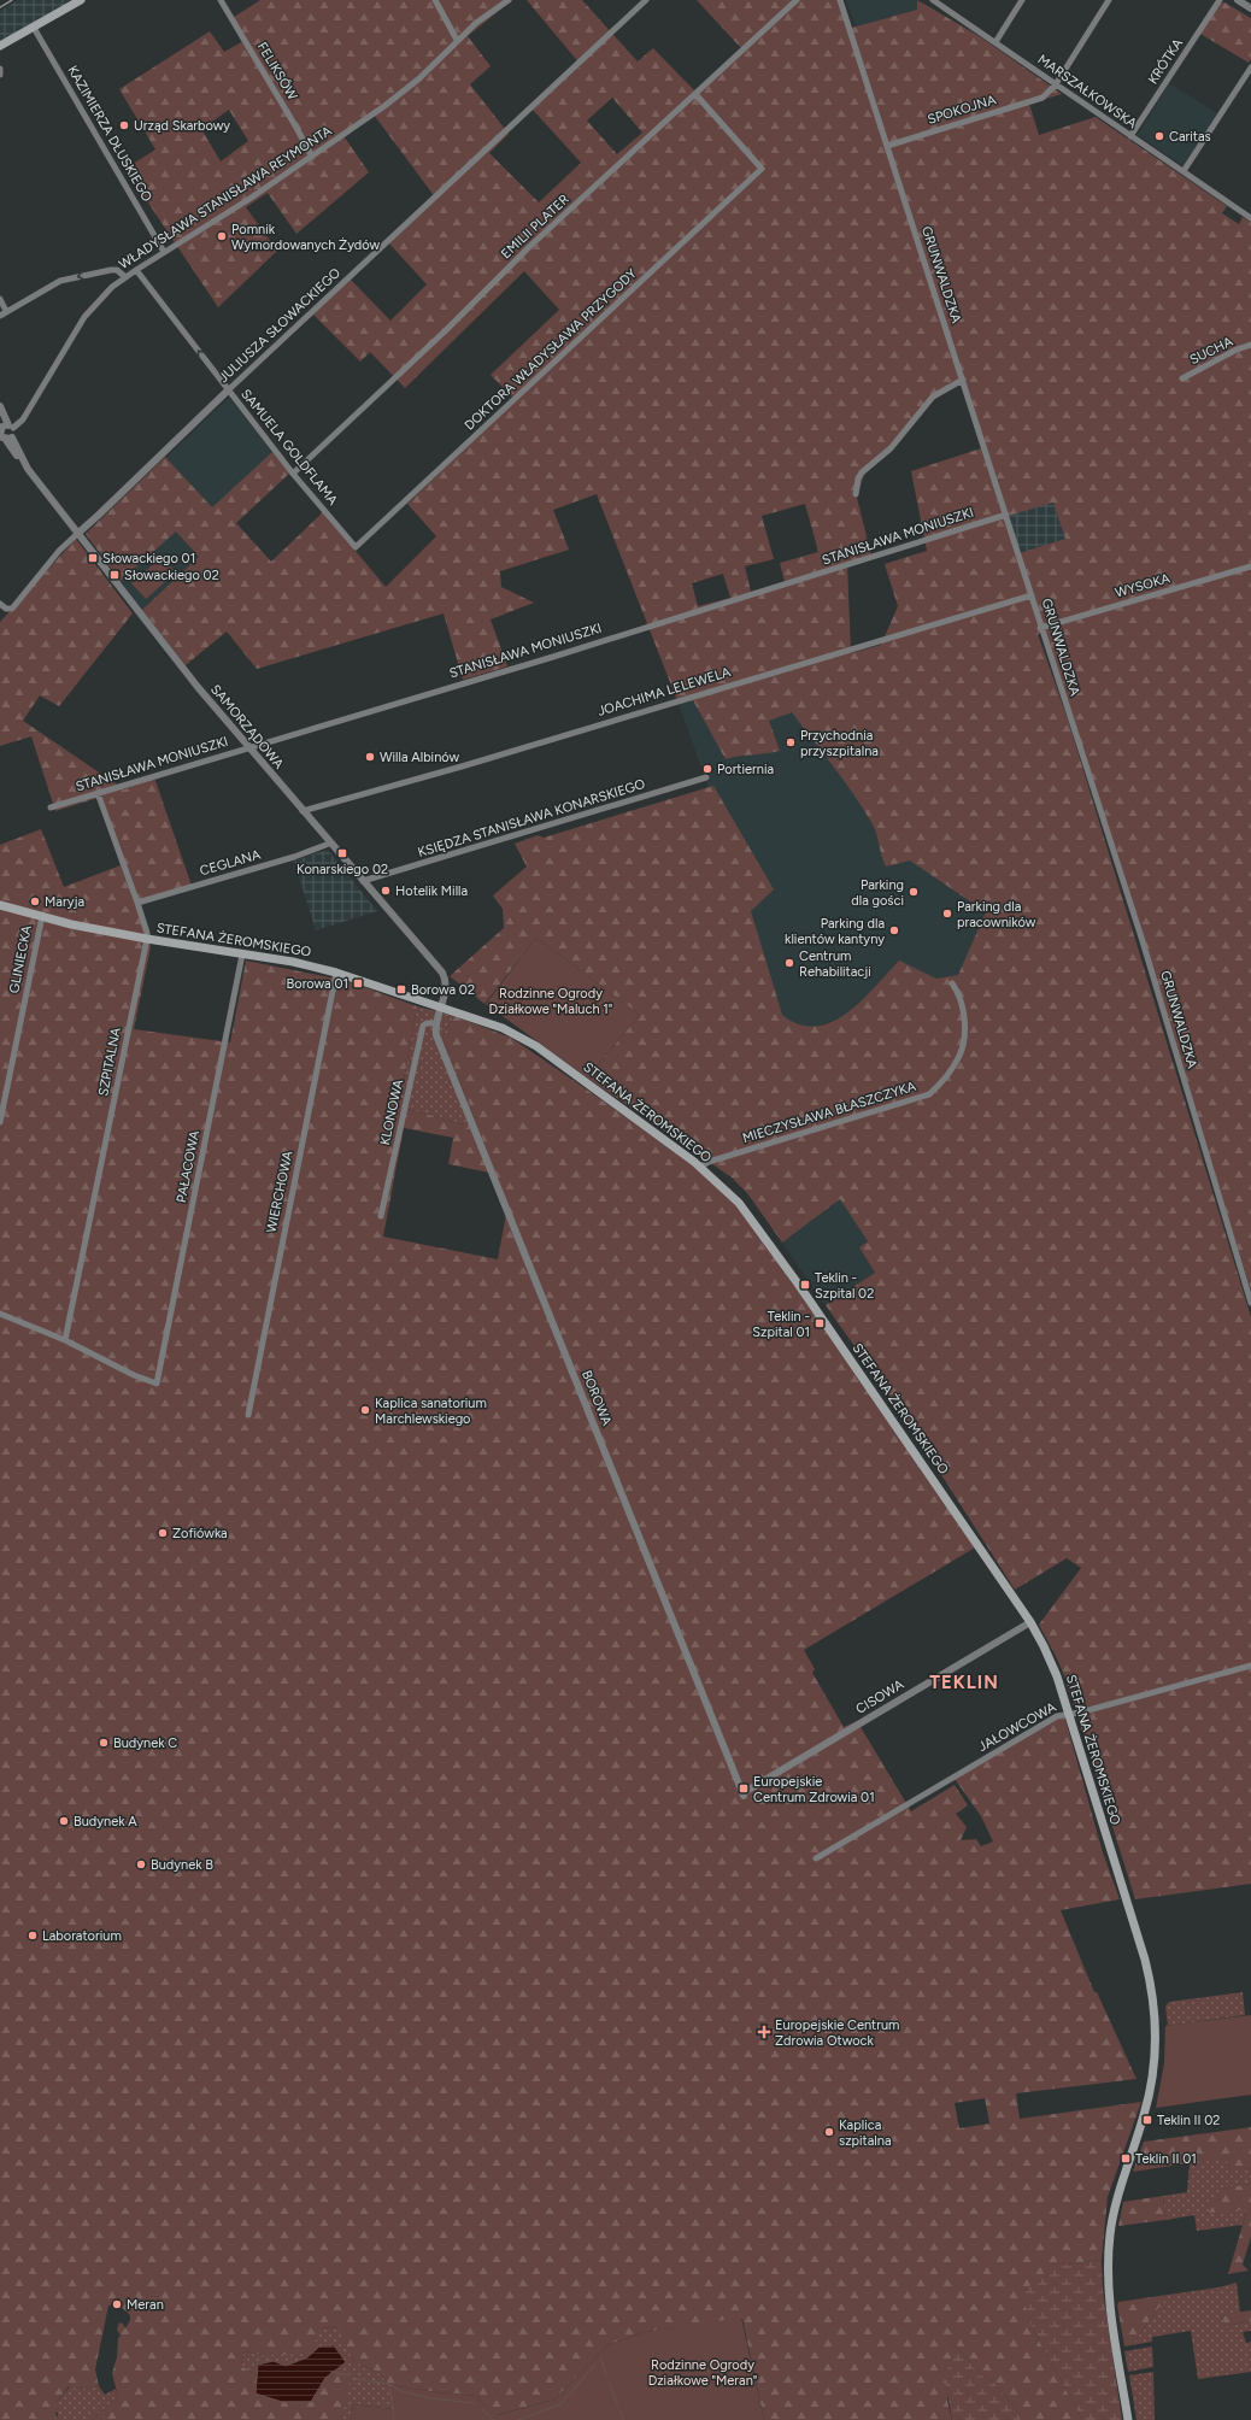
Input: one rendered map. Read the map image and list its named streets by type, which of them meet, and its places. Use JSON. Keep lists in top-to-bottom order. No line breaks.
{"streets":{"main road":["STEFANA ŻEROMSKIEGO"],"street":["KRÓTKA","FELIKSÓW","MARSZAŁKOWSKA","SPOKOJNA","KAZIMIERZA DŁUSKIEGO","WŁADYSŁAWA STANISŁAWA REYMONTA","EMILII PLATER","GRUNWALDZKA","JULIUSZA SŁOWACKIEGO","DOKTORA WŁADYSŁAWA PRZYGODY","SUCHA","SAMUELA GOLDFLAMA","STANISŁAWA MONIUSZKI","WYSOKA","JOACHIMA LELEWELA","SAMORZĄDOWA","KSIĘDZA STANISŁAWA KONARSKIEGO","CEGLANA","GLINIECKA","SZPITALNA","KLONOWA","MIECZYSŁAWA BŁASZCZYKA","PAŁACOWA","WIERCHOWA","BOROWA","CISOWA","JAŁOWCOWA"]},"crossings":[["KRÓTKA","MARSZAŁKOWSKA"],["FELIKSÓW","WŁADYSŁAWA STANISŁAWA REYMONTA"],["MARSZAŁKOWSKA","SPOKOJNA"],["SPOKOJNA","GRUNWALDZKA"],["KAZIMIERZA DŁUSKIEGO","WŁADYSŁAWA STANISŁAWA REYMONTA"],["WŁADYSŁAWA STANISŁAWA REYMONTA","SAMUELA GOLDFLAMA"],["EMILII PLATER","DOKTORA WŁADYSŁAWA PRZYGODY"],["EMILII PLATER","SAMUELA GOLDFLAMA"],["GRUNWALDZKA","STANISŁAWA MONIUSZKI"],["GRUNWALDZKA","WYSOKA"],["GRUNWALDZKA","JOACHIMA LELEWELA"],["JULIUSZA SŁOWACKIEGO","SAMUELA GOLDFLAMA"],["JULIUSZA SŁOWACKIEGO","SAMORZĄDOWA"],["DOKTORA WŁADYSŁAWA PRZYGODY","SAMUELA GOLDFLAMA"],["STANISŁAWA MONIUSZKI","SAMORZĄDOWA"],["STANISŁAWA MONIUSZKI","SZPITALNA"],["JOACHIMA LELEWELA","SAMORZĄDOWA"],["SAMORZĄDOWA","KSIĘDZA STANISŁAWA KONARSKIEGO"],["SAMORZĄDOWA","CEGLANA"],["SAMORZĄDOWA","STEFANA ŻEROMSKIEGO"],["CEGLANA","SZPITALNA"],["STEFANA ŻEROMSKIEGO","GLINIECKA"],["STEFANA ŻEROMSKIEGO","SZPITALNA"],["STEFANA ŻEROMSKIEGO","MIECZYSŁAWA BŁASZCZYKA"],["STEFANA ŻEROMSKIEGO","PAŁACOWA"],["STEFANA ŻEROMSKIEGO","WIERCHOWA"],["STEFANA ŻEROMSKIEGO","CISOWA"],["STEFANA ŻEROMSKIEGO","JAŁOWCOWA"],["SZPITALNA","PAŁACOWA"],["KLONOWA","BOROWA"],["BOROWA","CISOWA"]],"one_way":["SAMUELA GOLDFLAMA"],"districts":["TEKLIN"],"parks":["Rodzinne Ogrody Działkowe \"Maluch 1\"","Rodzinne Ogrody Działkowe \"Meran\""],"places":{"other":["Urząd Skarbowy","Caritas","Pomnik Wymordowanych Żydów","Przychodnia przyszpitalna","Willa Albinów","Portiernia","Hotelik Milla","Parking dla gości","Maryja","Parking dla pracowników","Parking dla klientów kantyny","Centrum Rehabilitacji","Kaplica sanatorium Marchlewskiego","Zofiówka","Budynek C","Budynek A","Budynek B","Laboratorium","Kaplica szpitalna","Meran"],"transit":["Słowackiego 01","Słowackiego 02","Konarskiego 02","Borowa 01","Borowa 02","Teklin - Szpital 02","Teklin - Szpital 01","Europejskie Centrum Zdrowia 01","Teklin II 02","Teklin II 01"],"health":["Europejskie Centrum Zdrowia Otwock"]}}
